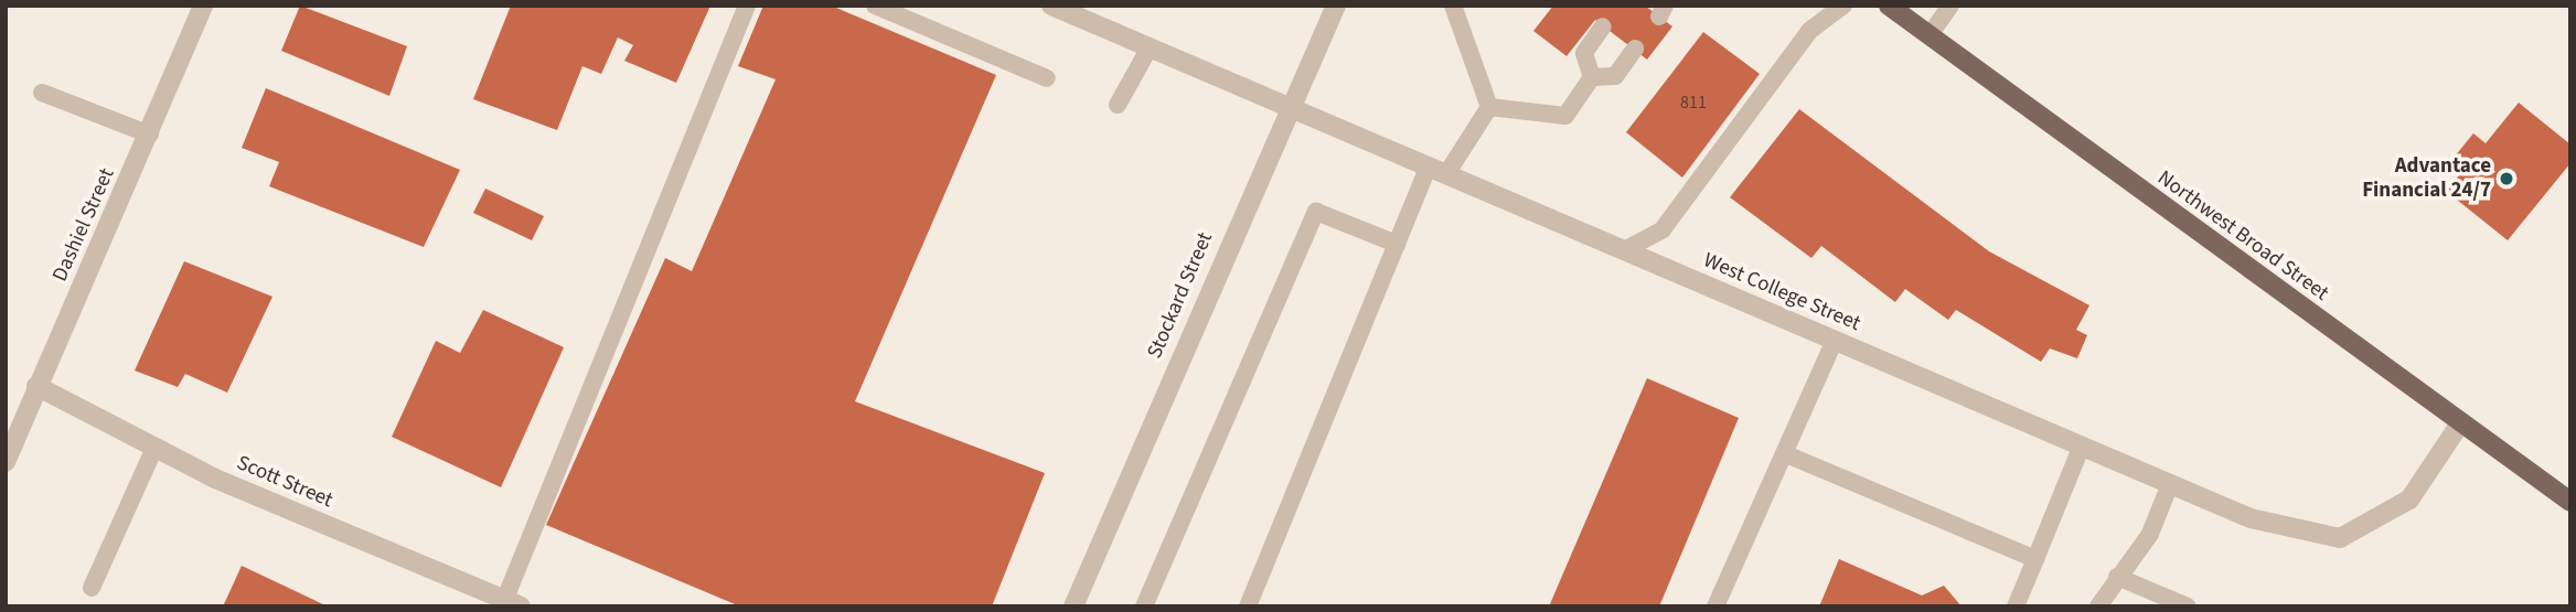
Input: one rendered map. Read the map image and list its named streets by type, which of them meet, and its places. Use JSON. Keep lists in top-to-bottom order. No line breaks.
{"streets":{"main road":["Northwest Broad Street"],"street":["Dashiel Street","West College Street","Stockard Street","Scott Street"]},"crossings":[["Dashiel Street","Scott Street"],["Northwest Broad Street","West College Street"],["West College Street","Stockard Street"]],"places":["Advantace Financial 24/7"],"house_numbers":["811"]}
